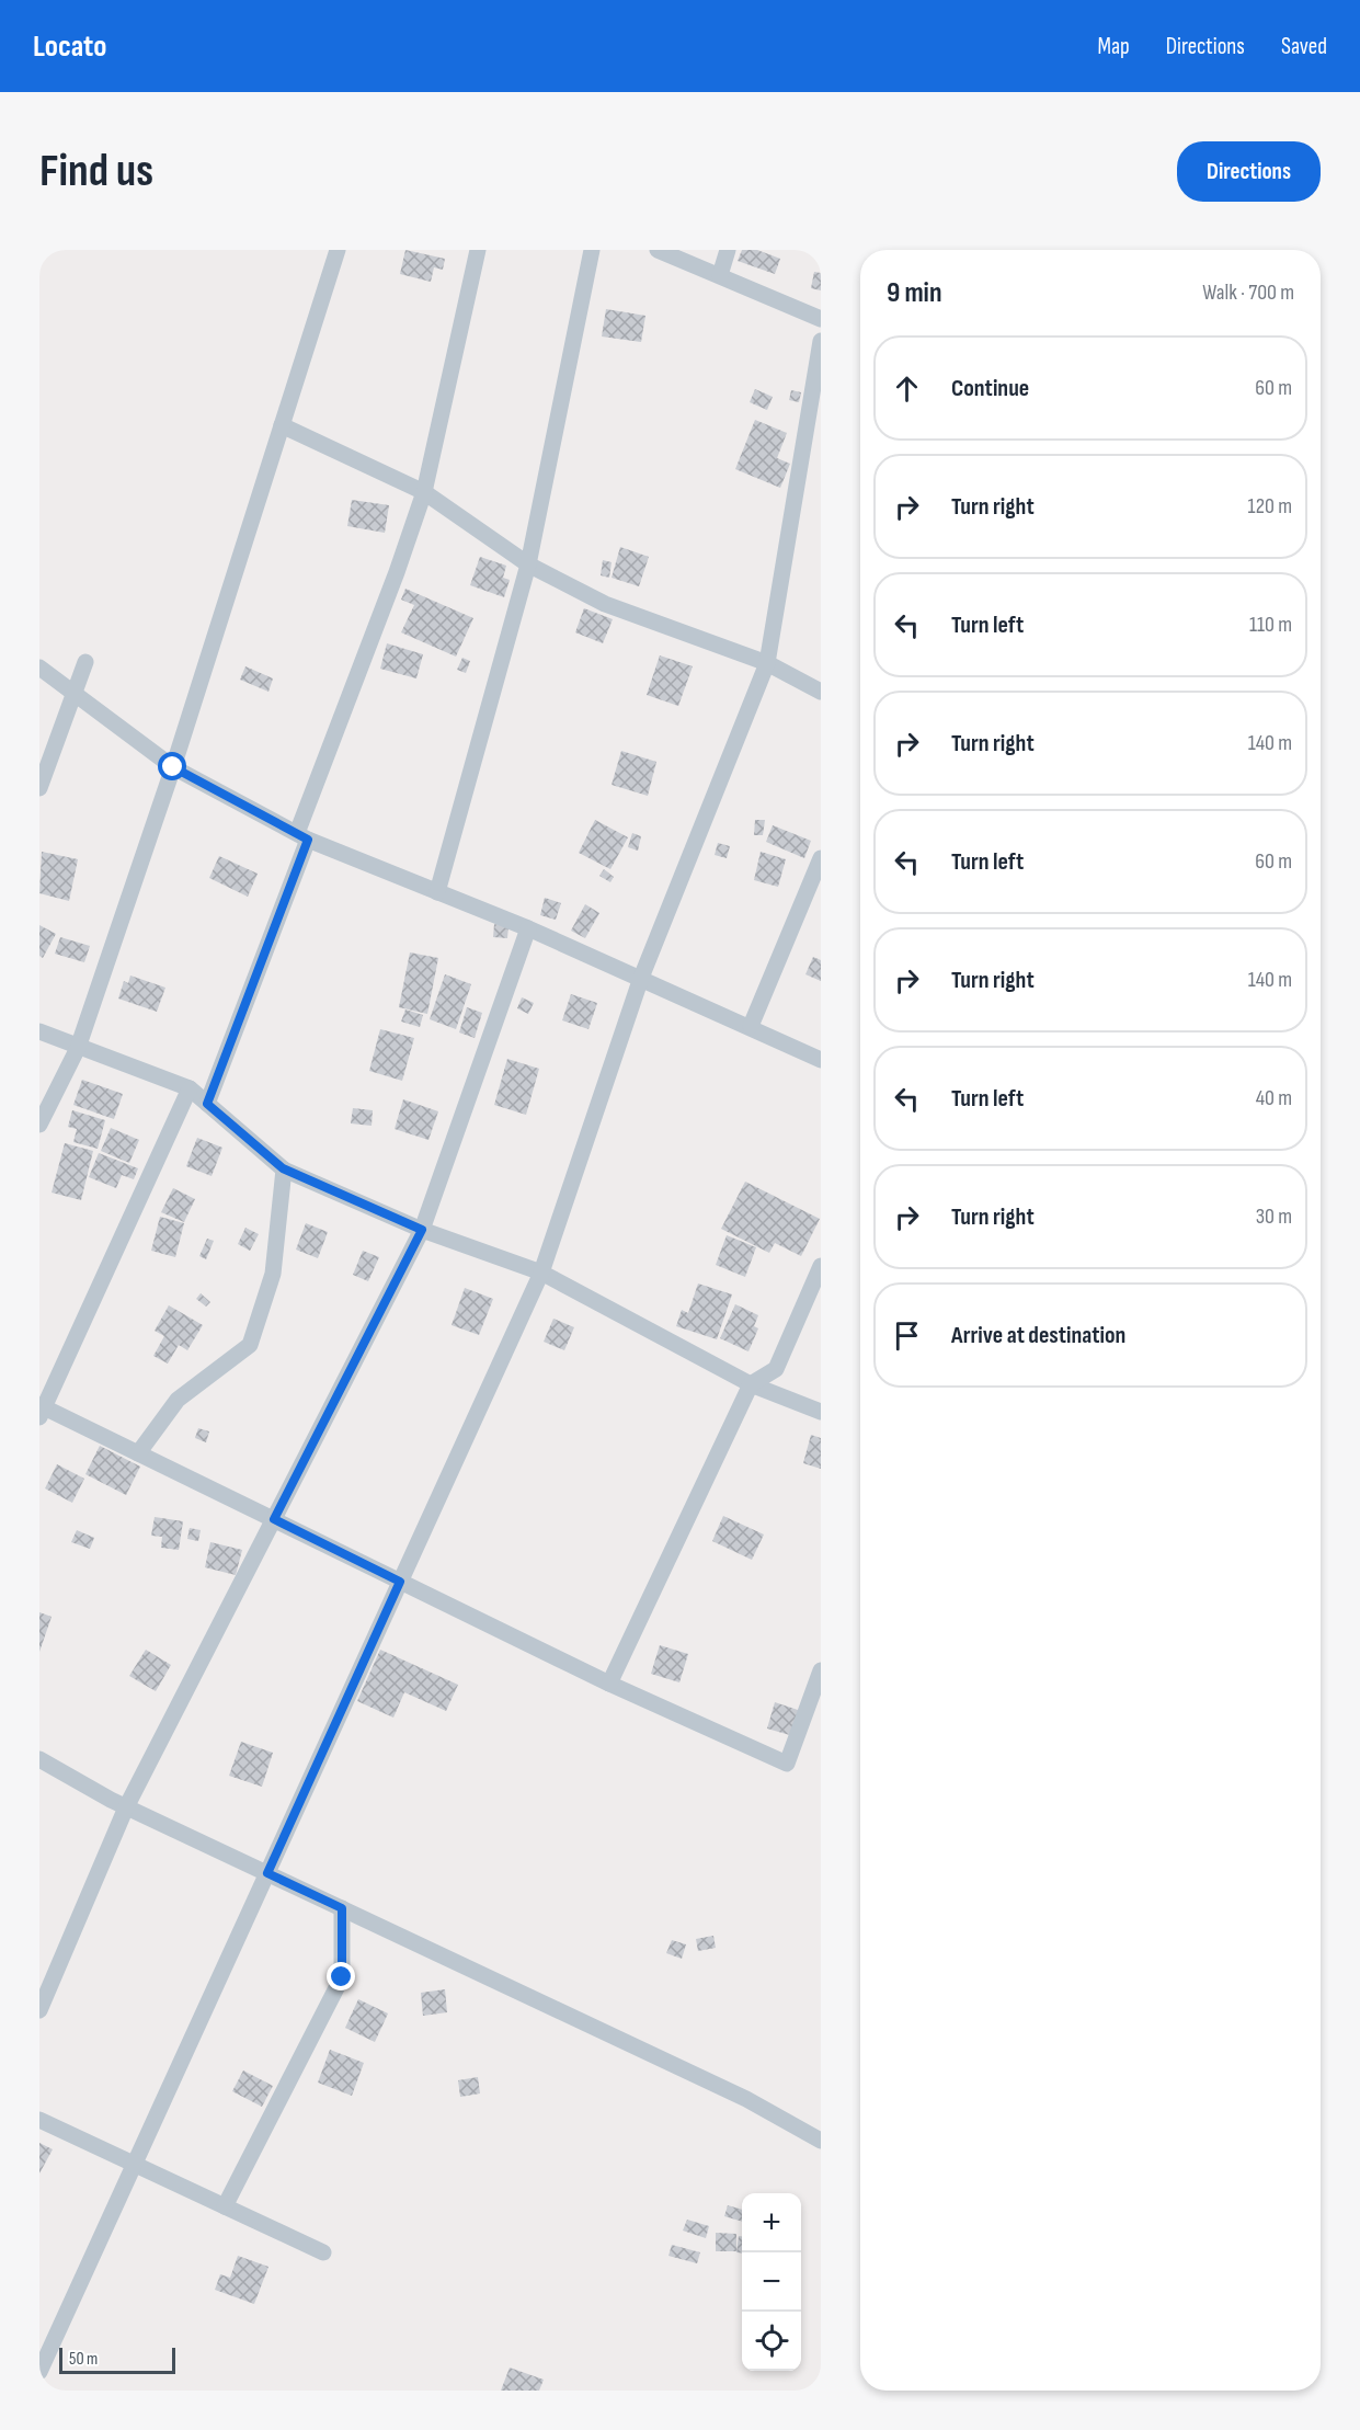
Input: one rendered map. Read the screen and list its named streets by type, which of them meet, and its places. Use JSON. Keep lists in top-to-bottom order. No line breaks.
{"scale_bar":"50 m","page":{"header":"Locato","nav":["Map","Directions","Saved"],"buttons":"Directions","title":"Find us","heading":["9 min","Walk · 700 m"],"list":[["Continue","60 m"],["Turn right","120 m"],["Turn left","110 m"],["Turn right","140 m"],["Turn left","60 m"],["Turn right","140 m"],["Turn left","40 m"],["Turn right","30 m"],"Arrive at destination"],"map_buttons":["+","−"],"scale":"50 m"}}
